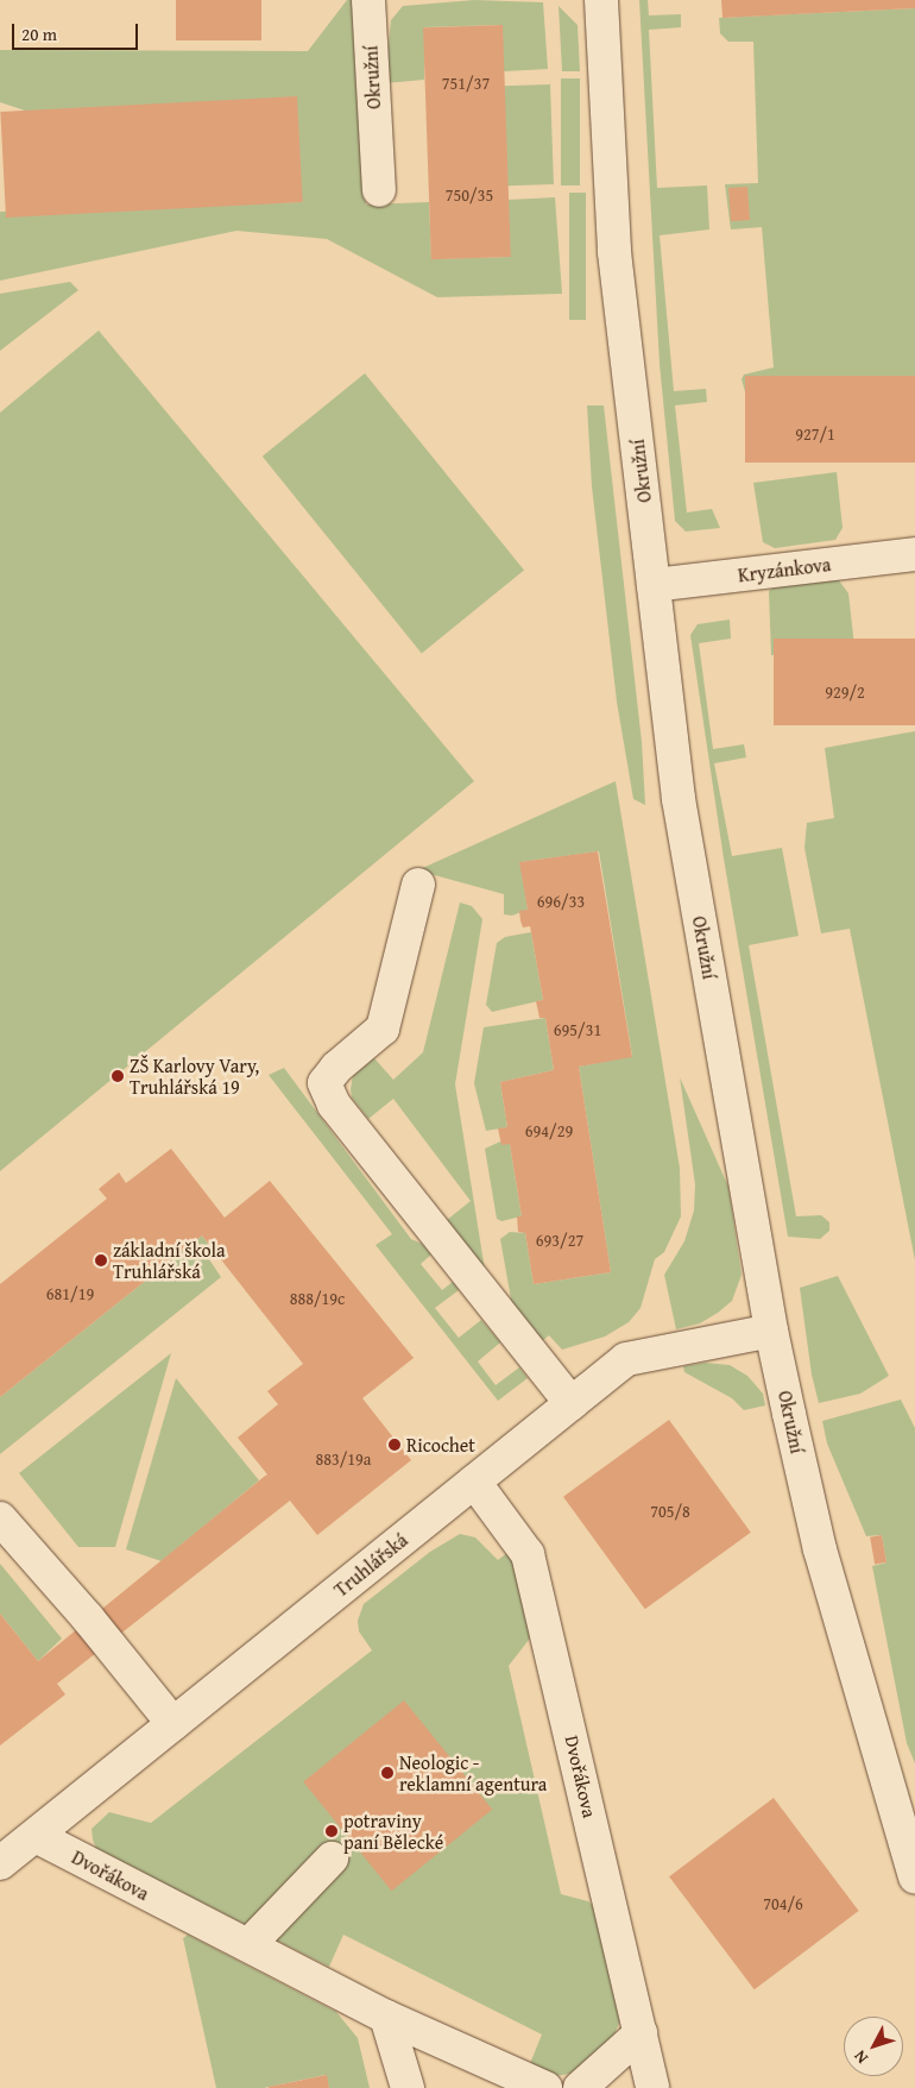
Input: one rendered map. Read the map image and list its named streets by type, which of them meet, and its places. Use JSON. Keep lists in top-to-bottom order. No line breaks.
{"streets":{"street":["Okružní","Kryzánkova","Truhlářská","Dvořákova"]},"crossings":[["Okružní","Kryzánkova"],["Okružní","Truhlářská"],["Truhlářská","Dvořákova"]],"places":["ZŠ Karlovy Vary, Truhlářská 19","základní škola Truhlářská","Ricochet","Neologic - reklamní agentura","potraviny paní Bělecké"],"house_numbers":["751/37","750/35","927/1","929/2","696/33","695/31","694/29","693/27","681/19","888/19c","883/19a","705/8","704/6"],"scale_bar":"20 m","north":"bottom left"}
